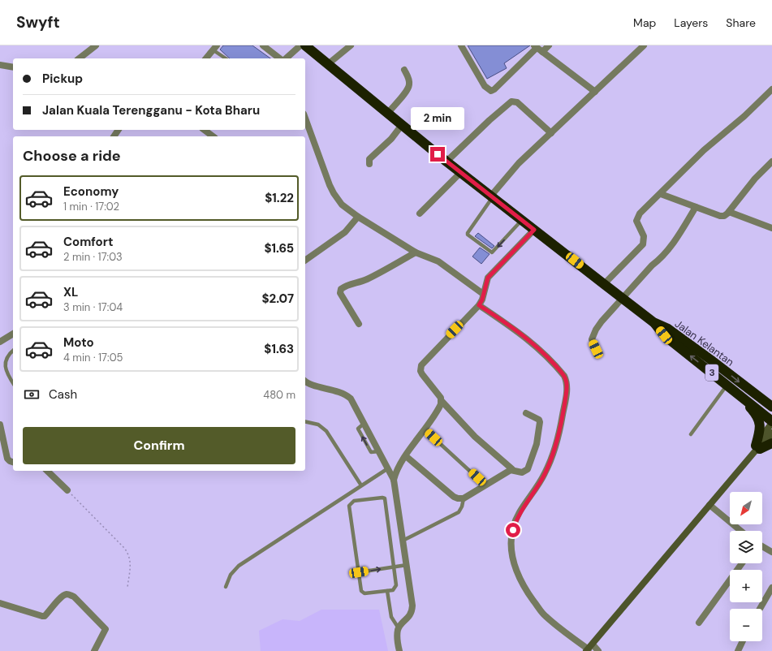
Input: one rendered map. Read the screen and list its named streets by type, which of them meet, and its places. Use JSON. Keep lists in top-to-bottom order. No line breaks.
{"streets":{"highway":["Jalan Kelantan","3"]},"crossings":[["Jalan Kelantan","3"]],"north":"bottom left","page":{"header":"Swyft","nav":["Map","Layers","Share"],"banner":["Pickup","Jalan Kuala Terengganu - Kota Bharu"],"bubble":"2 min","heading":"Choose a ride","list":[{"name":"Economy","note":"1 min · 17:02","value":"$1.22"},{"name":"Comfort","note":"2 min · 17:03","value":"$1.65"},{"name":"XL","note":"3 min · 17:04","value":"$2.07"},{"name":"Moto","note":"4 min · 17:05","value":"$1.63"}],"pay":["Cash","480 m"],"buttons":"Confirm","map_buttons":["+","−"]}}
